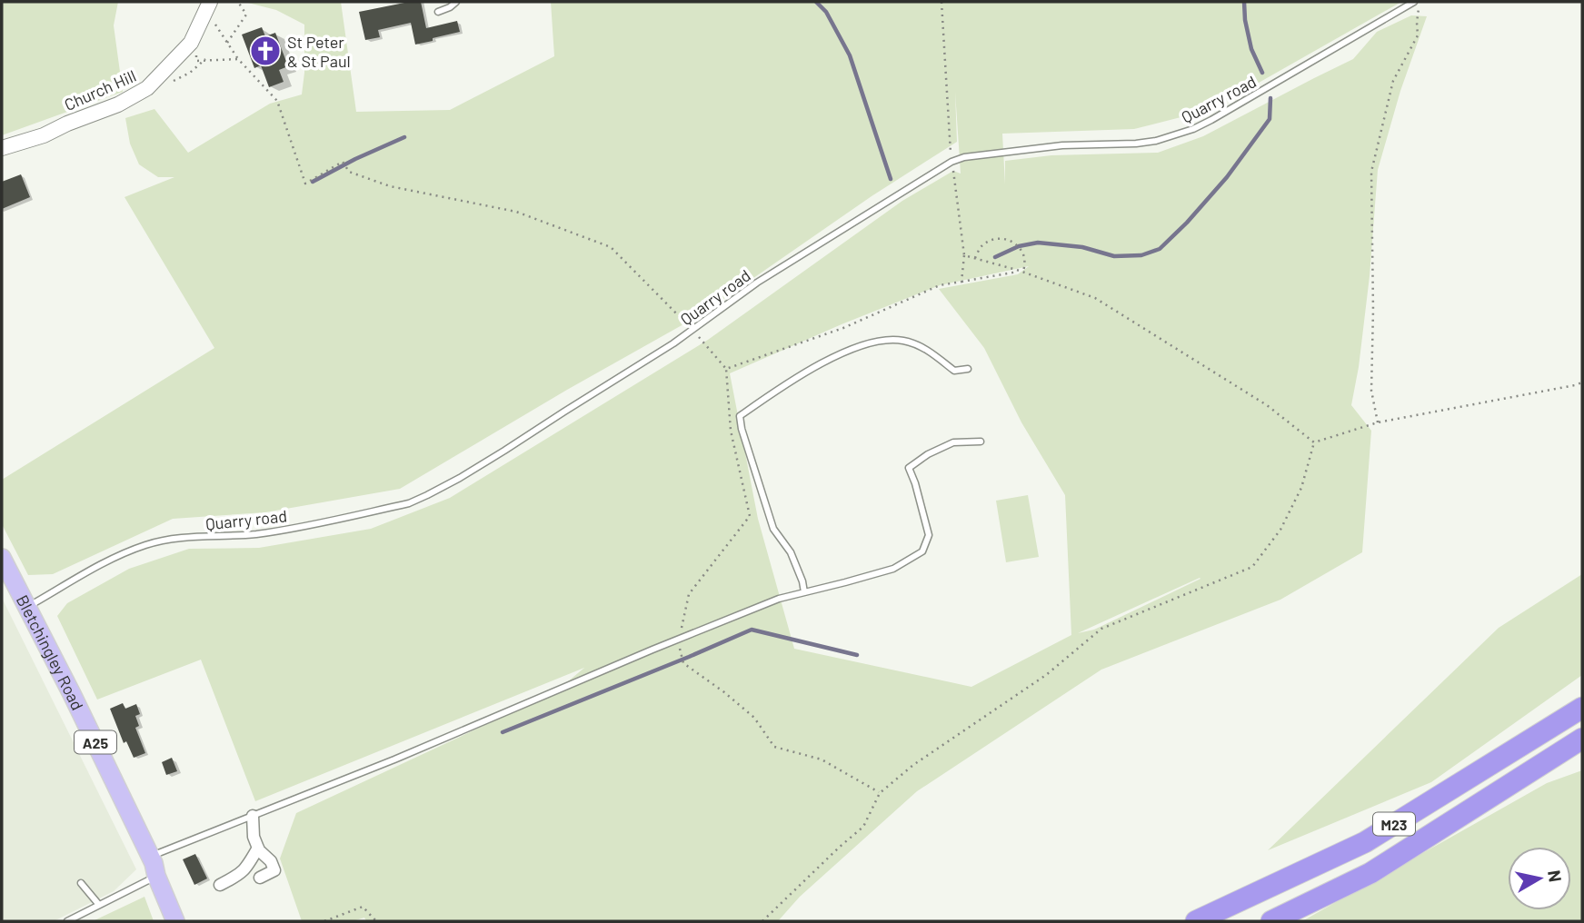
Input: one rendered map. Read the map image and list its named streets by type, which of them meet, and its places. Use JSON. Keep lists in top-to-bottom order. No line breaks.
{"streets":{"highway":["M23"],"main road":["Bletchingley Road","A25"],"street":["Church Hill"],"lane":["Quarry road"]},"crossings":[["Quarry road","Bletchingley Road"]],"places":{"church":["St Peter & St Paul"]},"north":"right"}
